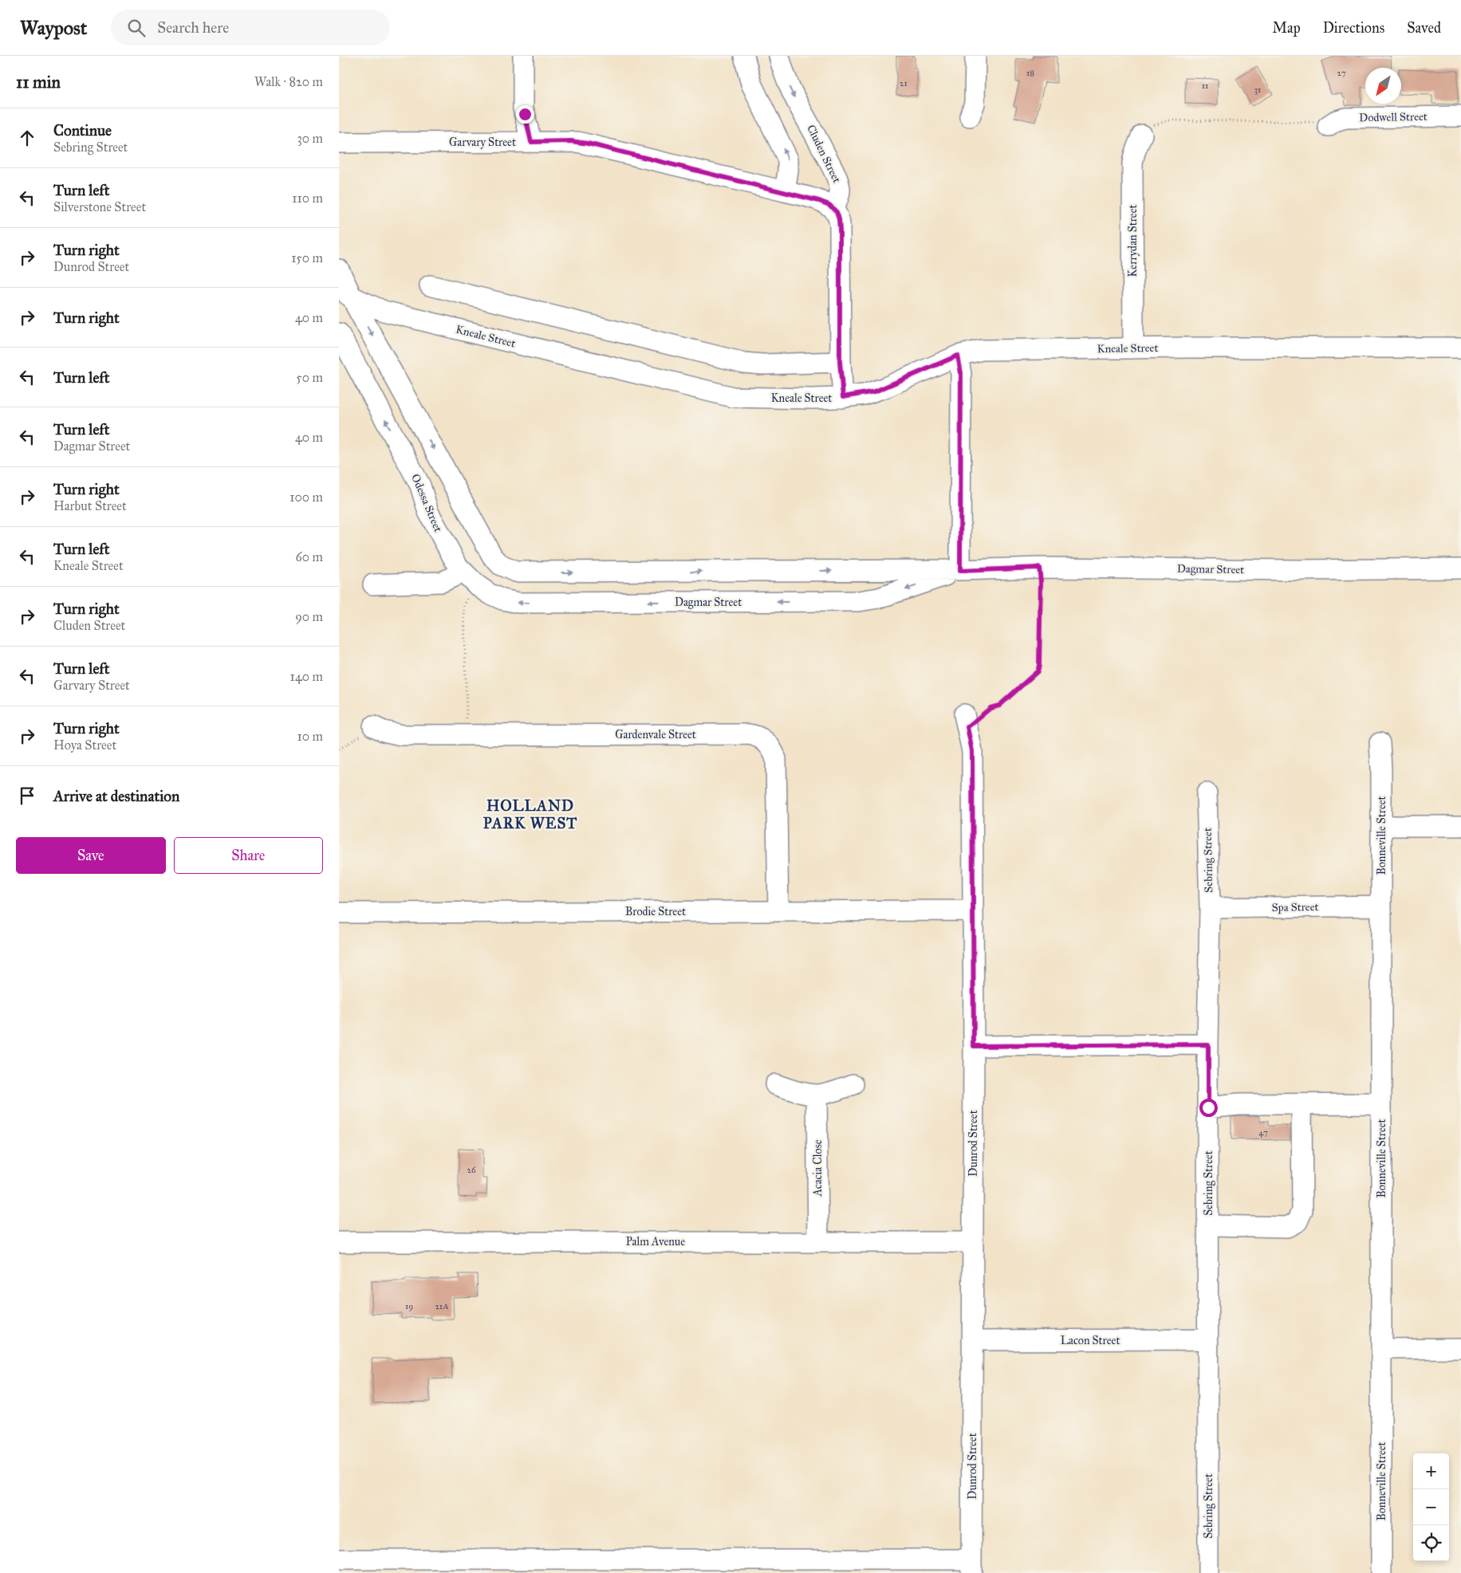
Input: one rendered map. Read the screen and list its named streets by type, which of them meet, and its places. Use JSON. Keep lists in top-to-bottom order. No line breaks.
{"streets":{"street":["Dodwell Street","Garvary Street","Cluden Street","Kerrydan Street","Kneale Street","Odessa Street","Dagmar Street","Gardenvale Street","Bonneville Street","Sebring Street","Spa Street","Brodie Street","Dunrod Street","Acacia Close","Palm Avenue","Lacon Street"]},"crossings":[["Garvary Street","Cluden Street"],["Kerrydan Street","Kneale Street"],["Kneale Street","Dagmar Street"],["Odessa Street","Dagmar Street"],["Gardenvale Street","Brodie Street"],["Bonneville Street","Spa Street"],["Sebring Street","Spa Street"],["Sebring Street","Lacon Street"],["Brodie Street","Dunrod Street"],["Dunrod Street","Palm Avenue"],["Dunrod Street","Lacon Street"],["Acacia Close","Palm Avenue"]],"one_way":["Odessa Street"],"districts":["HOLLAND PARK WEST"],"house_numbers":["18","27","21","11","31","47","26","19","21A"],"north":"bottom left","page":{"header":"Waypost","search":"Search here","nav":["Map","Directions","Saved"],"heading":["11 min","Walk · 820 m"],"list":[["Continue","Sebring Street","30 m"],["Turn left","Silverstone Street","110 m"],["Turn right","Dunrod Street","150 m"],["Turn right","40 m"],["Turn left","50 m"],["Turn left","Dagmar Street","40 m"],["Turn right","Harbut Street","100 m"],["Turn left","Kneale Street","60 m"],["Turn right","Cluden Street","90 m"],["Turn left","Garvary Street","140 m"],["Turn right","Hoya Street","10 m"],"Arrive at destination"],"buttons":["Save","Share"],"map_buttons":["+","−"]}}
